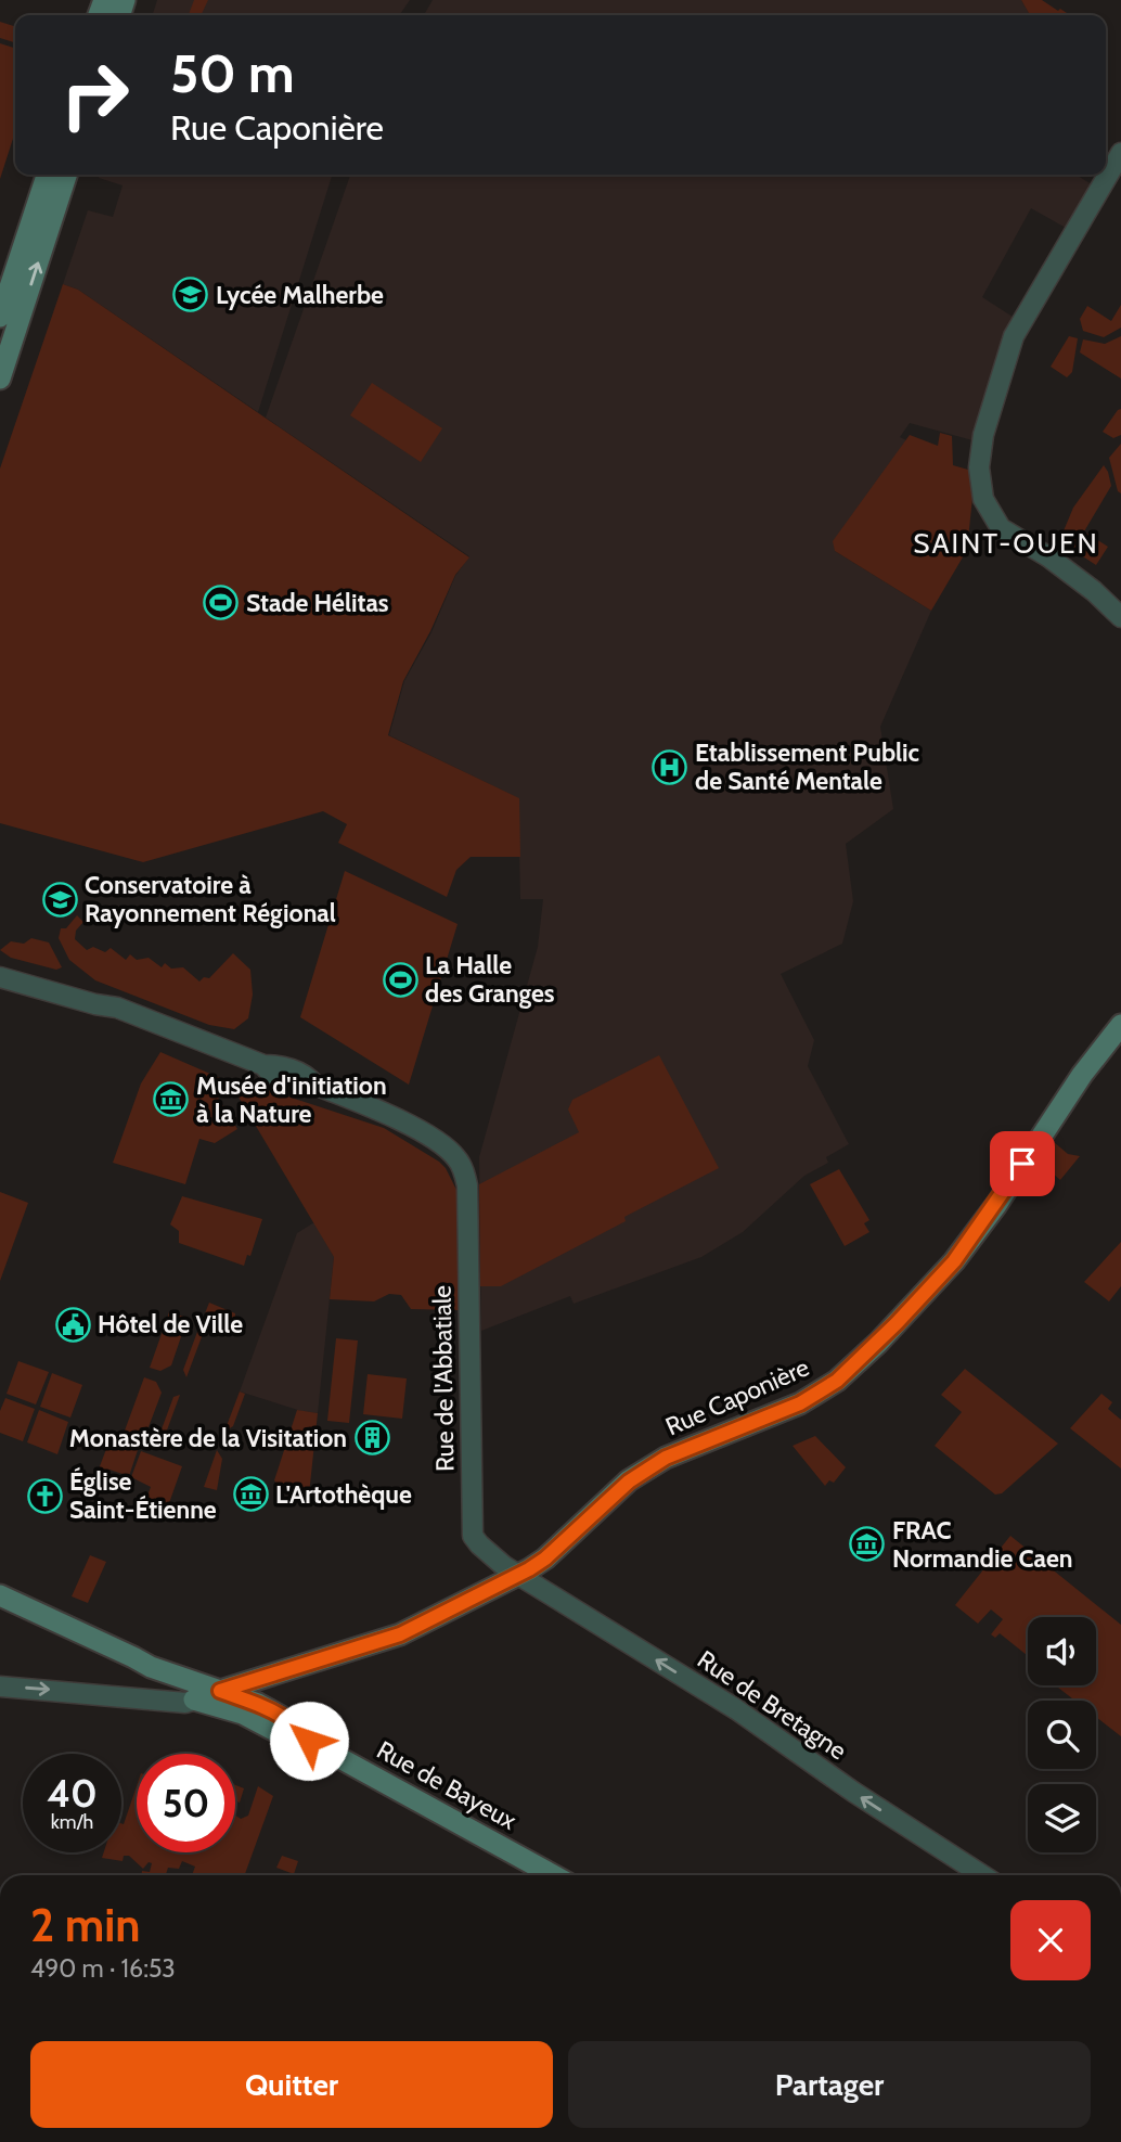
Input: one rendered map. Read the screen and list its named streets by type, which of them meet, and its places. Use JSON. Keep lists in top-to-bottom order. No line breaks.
{"streets":{"main road":["Rue Caponière","Rue de Bayeux"],"street":["Rue de l'Abbatiale","Rue de Bretagne"]},"crossings":[["Rue de l'Abbatiale","Rue Caponière"],["Rue de l'Abbatiale","Rue de Bretagne"],["Rue Caponière","Rue de Bretagne"],["Rue Caponière","Rue de Bayeux"]],"one_way":["Rue de Bretagne"],"districts":["SAINT-OUEN"],"places":{"school or university":["Lycée Malherbe","Conservatoire à Rayonnement Régional"],"sports":["Stade Hélitas","La Halle des Granges"],"hospital":["Etablissement Public de Santé Mentale"],"museum":["Musée d'initiation à la Nature","L'Artothèque","FRAC Normandie Caen"],"public building":["Hôtel de Ville"],"building":["Monastère de la Visitation"],"church":["Église Saint-Étienne"]},"page":{"turn":["50 m","Rue Caponière"],"speed":"40 km/h","limit":"50","heading":["2 min","490 m · 16:53"],"buttons":["Quitter","Partager"]}}
